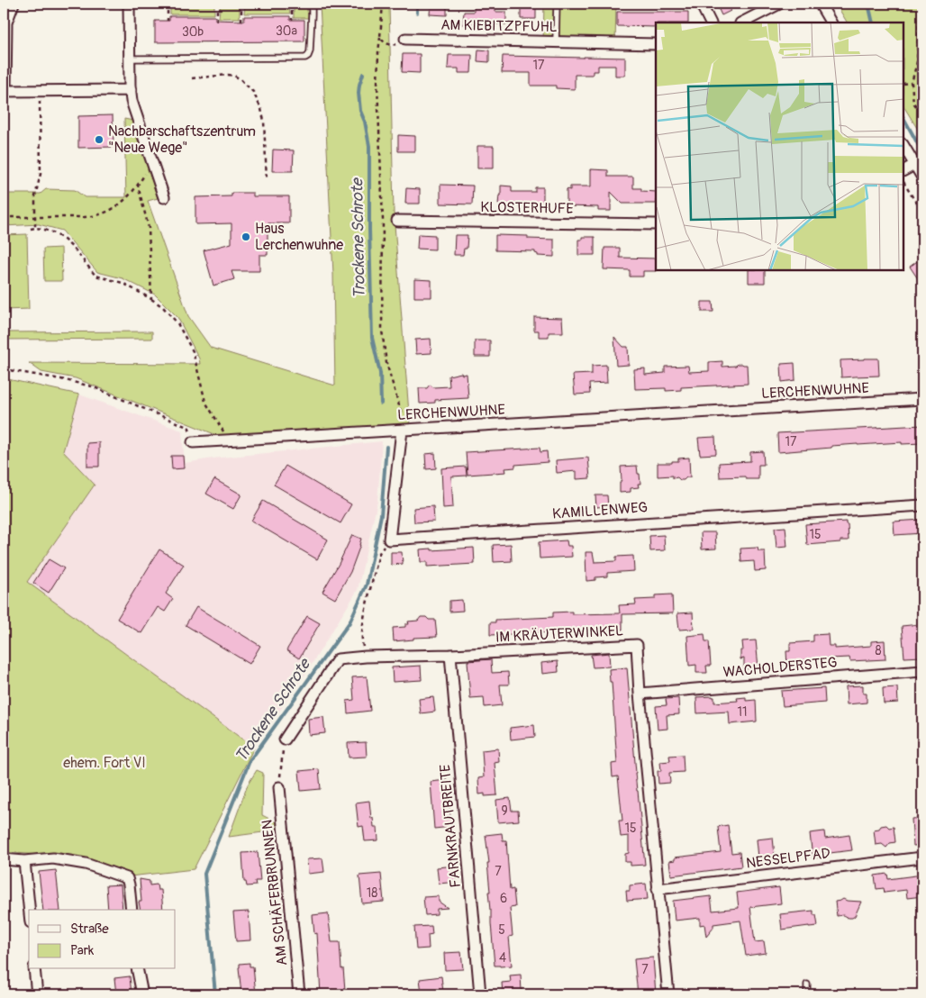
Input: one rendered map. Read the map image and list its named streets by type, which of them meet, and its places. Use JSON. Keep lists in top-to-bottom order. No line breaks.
{"streets":{"street":["AM KIEBITZPFUHL","KLOSTERHUFE","LERCHENWUHNE","KAMILLENWEG","IM KRÄUTERWINKEL","WACHOLDERSTEG","FARNKRAUTBREITE","NESSELPFAD","AM SCHÄFERBRUNNEN"]},"crossings":[["IM KRÄUTERWINKEL","WACHOLDERSTEG"],["IM KRÄUTERWINKEL","FARNKRAUTBREITE"],["IM KRÄUTERWINKEL","NESSELPFAD"]],"water":["Trockene Schrote"],"parks":["ehem. Fort VI"],"places":["Nachbarschaftszentrum \"Neue Wege\"","Haus Lerchenwuhne"],"house_numbers":["30a","30b","17","17","15","8","11","9","15","7","18","6","5","4","7"],"legend":["Straße","Park"]}
